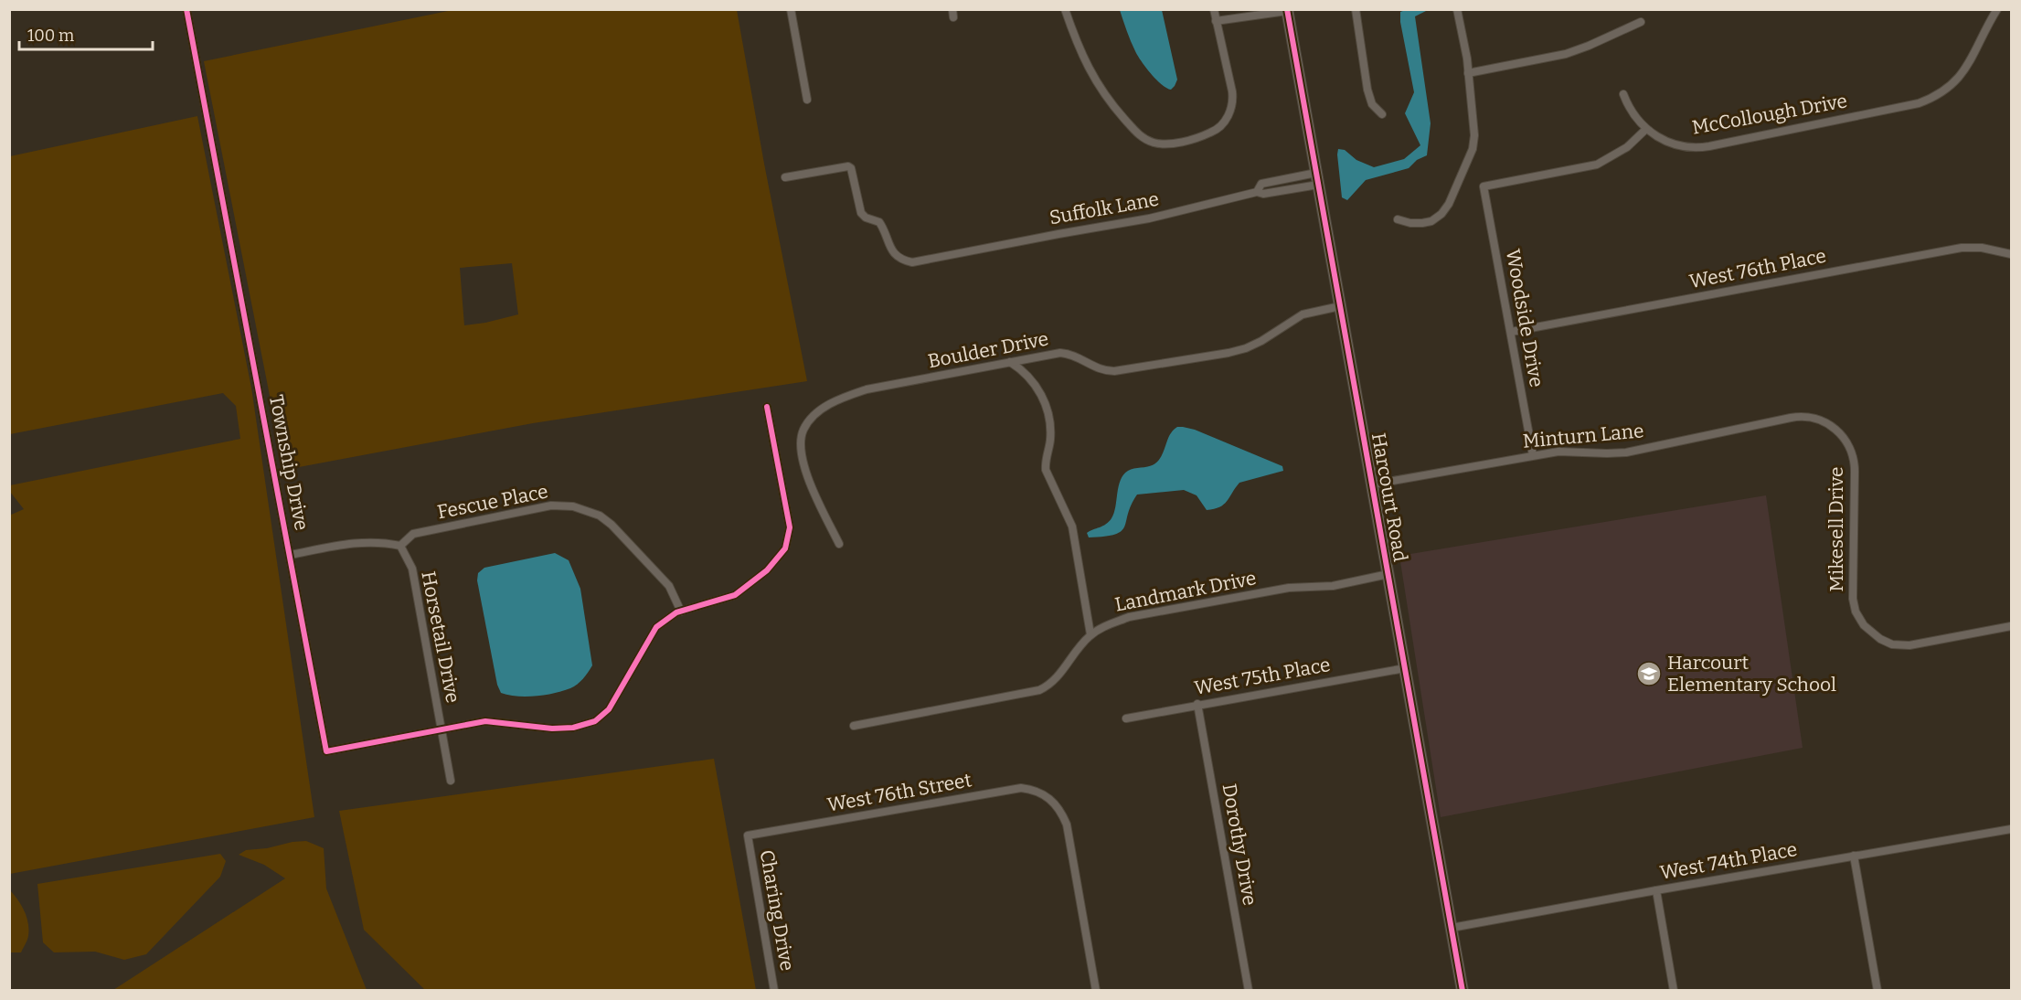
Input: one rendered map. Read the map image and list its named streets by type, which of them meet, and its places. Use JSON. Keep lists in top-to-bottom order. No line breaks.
{"streets":{"street":["McCollough Drive","Suffolk Lane","West 76th Place","Woodside Drive","Boulder Drive","Minturn Lane","Township Drive","Harcourt Road","Fescue Place","Mikesell Drive","Landmark Drive","Horsetail Drive","West 75th Place","West 76th Street","Dorothy Drive","West 74th Place","Charing Drive"]},"crossings":[["McCollough Drive","Woodside Drive"],["Suffolk Lane","Harcourt Road"],["West 76th Place","Woodside Drive"],["Woodside Drive","Minturn Lane"],["Boulder Drive","Harcourt Road"],["Minturn Lane","Harcourt Road"],["Minturn Lane","Mikesell Drive"],["Township Drive","Horsetail Drive"],["Harcourt Road","Landmark Drive"],["Harcourt Road","West 75th Place"],["Harcourt Road","West 74th Place"],["Fescue Place","Horsetail Drive"],["West 75th Place","Dorothy Drive"],["West 76th Street","Charing Drive"]],"places":{"school or university":["Harcourt Elementary School"]},"scale_bar":"100 m"}
